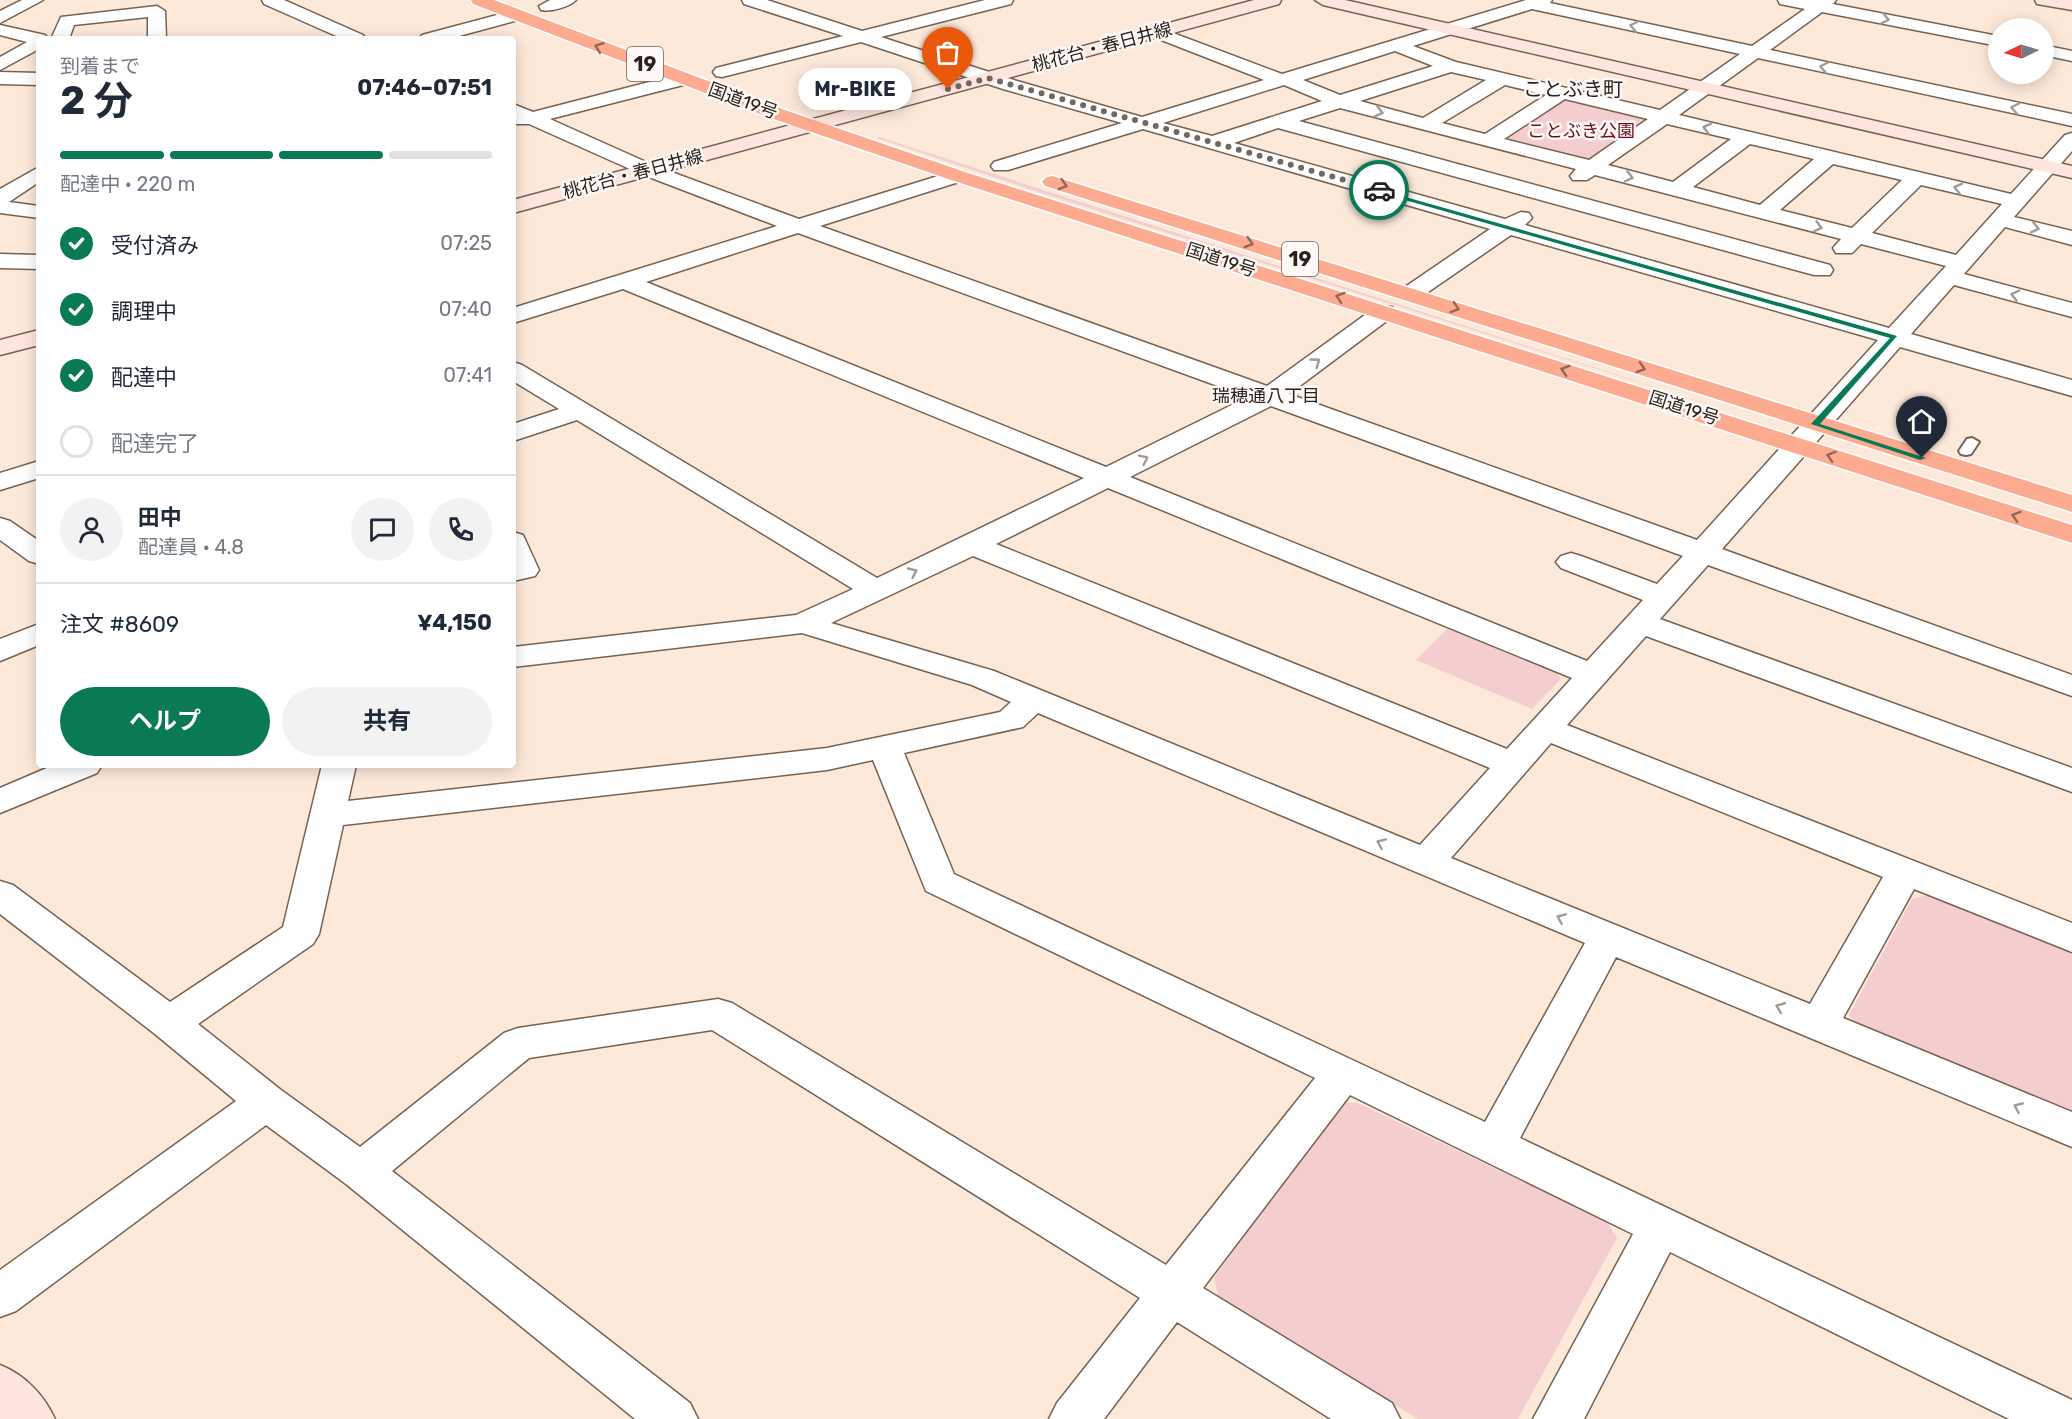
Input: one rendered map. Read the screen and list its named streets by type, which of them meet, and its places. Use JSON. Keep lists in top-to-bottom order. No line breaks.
{"streets":{"highway":["19","国道19号"],"street":["桃花台・春日井線"]},"crossings":[["桃花台・春日井線","国道19号"]],"districts":["ことぶき町","瑞穂通八丁目"],"parks":["ことぶき公園"],"places":["Mr-BIKE"],"north":"left","page":{"heading":["2 分","到着まで","07:46–07:51"],"panel":["田中","配達員 · 4.8","注文 #8609","¥4,150"],"bubble":"Mr-BIKE","bar":"配達中 · 220 m","list":[["受付済み","07:25"],["調理中","07:40"],["配達中","07:41"],"配達完了"],"buttons":["ヘルプ","共有"]}}
